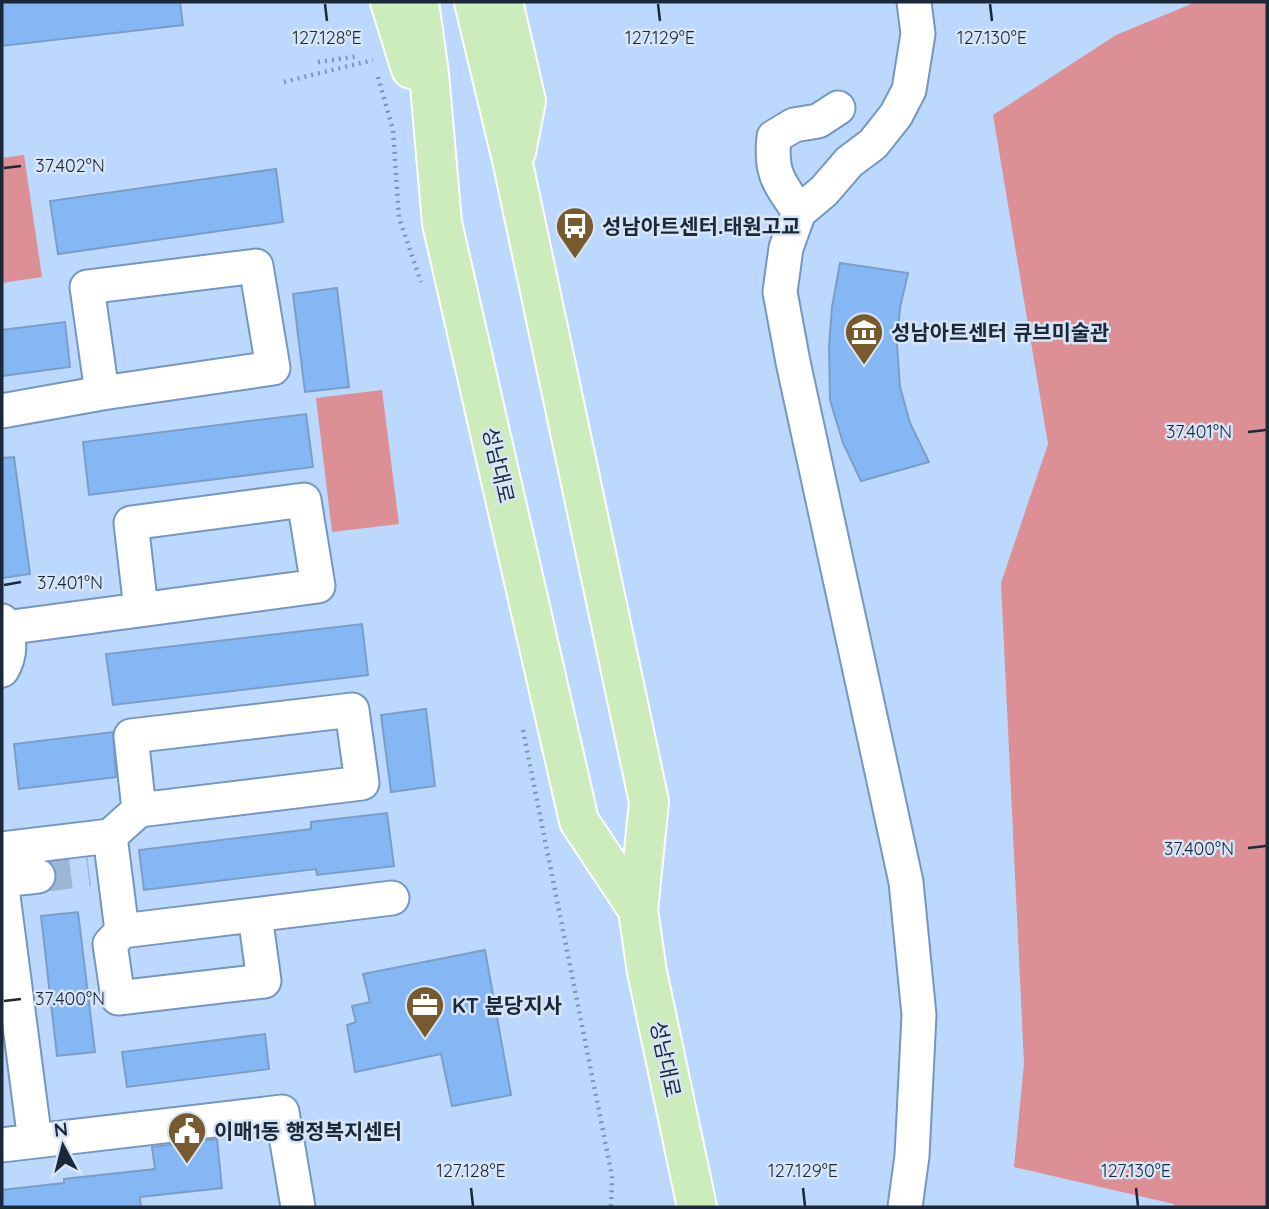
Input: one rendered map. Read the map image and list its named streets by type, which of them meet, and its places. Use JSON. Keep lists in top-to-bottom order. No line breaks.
{"streets":{"main road":["성남대로"]},"places":{"bus stop":["성남아트센터.태원고교"],"museum":["성남아트센터 큐브미술관"],"office":["KT 분당지사"],"public building":["이매1동 행정복지센터"]},"north":"top","coordinates":["127.128°E","127.129°E","127.130°E","37.402°N","37.401°N","37.400°N"]}
